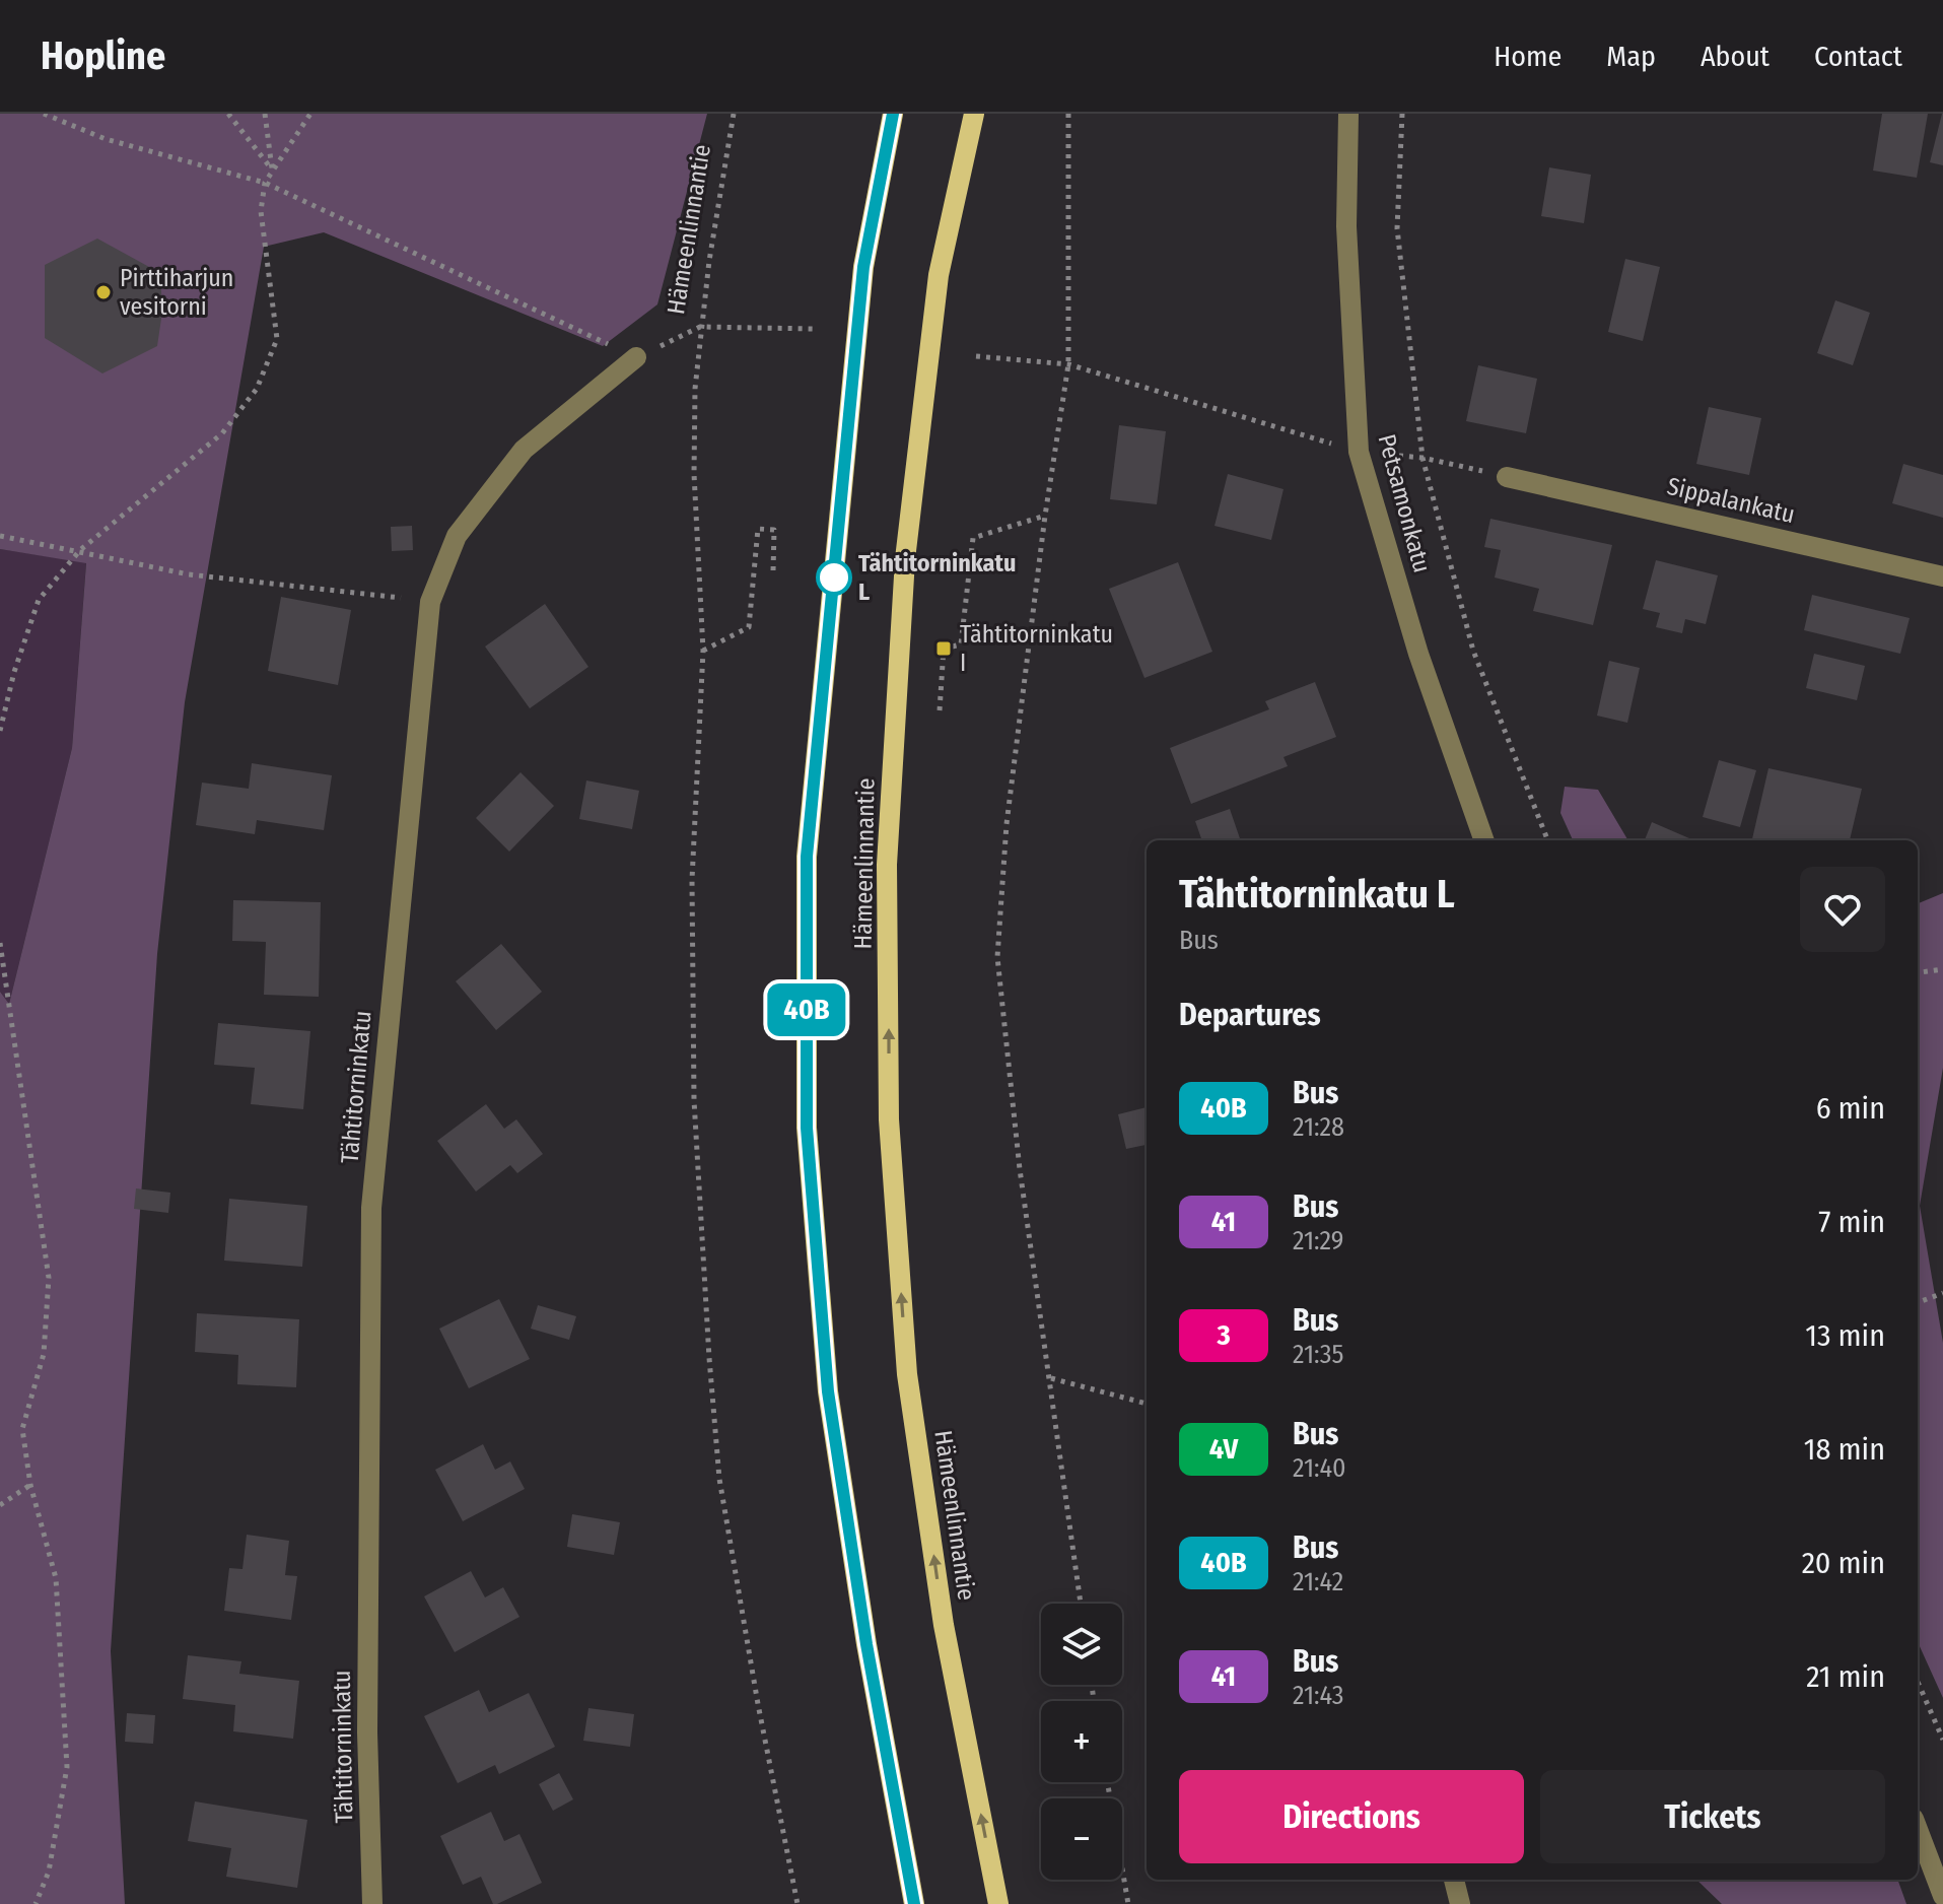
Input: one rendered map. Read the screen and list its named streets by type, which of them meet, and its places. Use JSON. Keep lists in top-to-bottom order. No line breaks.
{"streets":{"main road":["Hämeenlinnantie"],"street":["Sippalankatu","Petsamonkatu","Tähtitorninkatu"]},"places":{"other":["Pirttiharjun vesitorni","Tähtitorninkatu L"],"transit":["Tähtitorninkatu I"]},"lines":["bus line 40B"],"page":{"header":"Hopline","nav":["Home","Map","About","Contact"],"on_map":"40B","heading":[["Tähtitorninkatu L","Bus"],"Departures"],"list":[{"mark":"40B","name":"Bus","note":"21:28","value":"6 min"},{"mark":"41","name":"Bus","note":"21:29","value":"7 min"},{"mark":"3","name":"Bus","note":"21:35","value":"13 min"},{"mark":"4V","name":"Bus","note":"21:40","value":"18 min"},{"mark":"40B","name":"Bus","note":"21:42","value":"20 min"},{"mark":"41","name":"Bus","note":"21:43","value":"21 min"}],"map_buttons":["+","−"],"buttons":["Directions","Tickets"]}}
